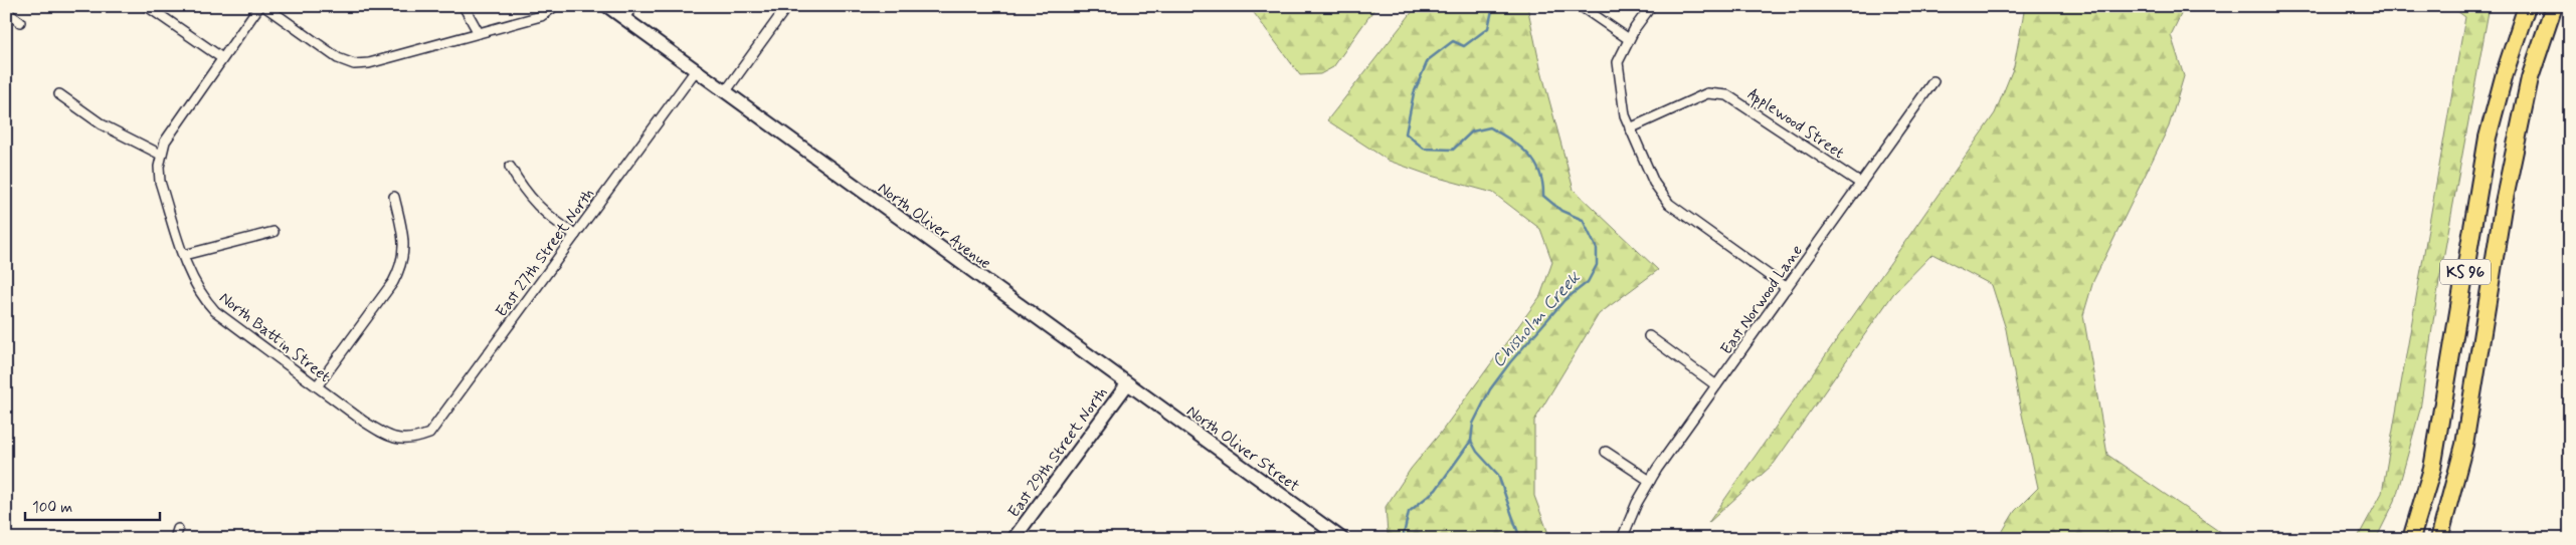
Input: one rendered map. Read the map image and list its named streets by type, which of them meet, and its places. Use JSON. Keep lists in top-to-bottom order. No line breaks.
{"streets":{"highway":["KS 96"],"main road":["North Oliver Avenue","North Oliver Street","East 29th Street North"],"street":["Applewood Street","East 27th Street North","East Norwood Lane","North Battin Street"]},"crossings":[["Applewood Street","East Norwood Lane"],["North Oliver Avenue","North Oliver Street"],["North Oliver Avenue","East 29th Street North"],["East 27th Street North","North Battin Street"],["North Oliver Street","East 29th Street North"]],"water":["Chisholm Creek"],"scale_bar":"100 m"}
